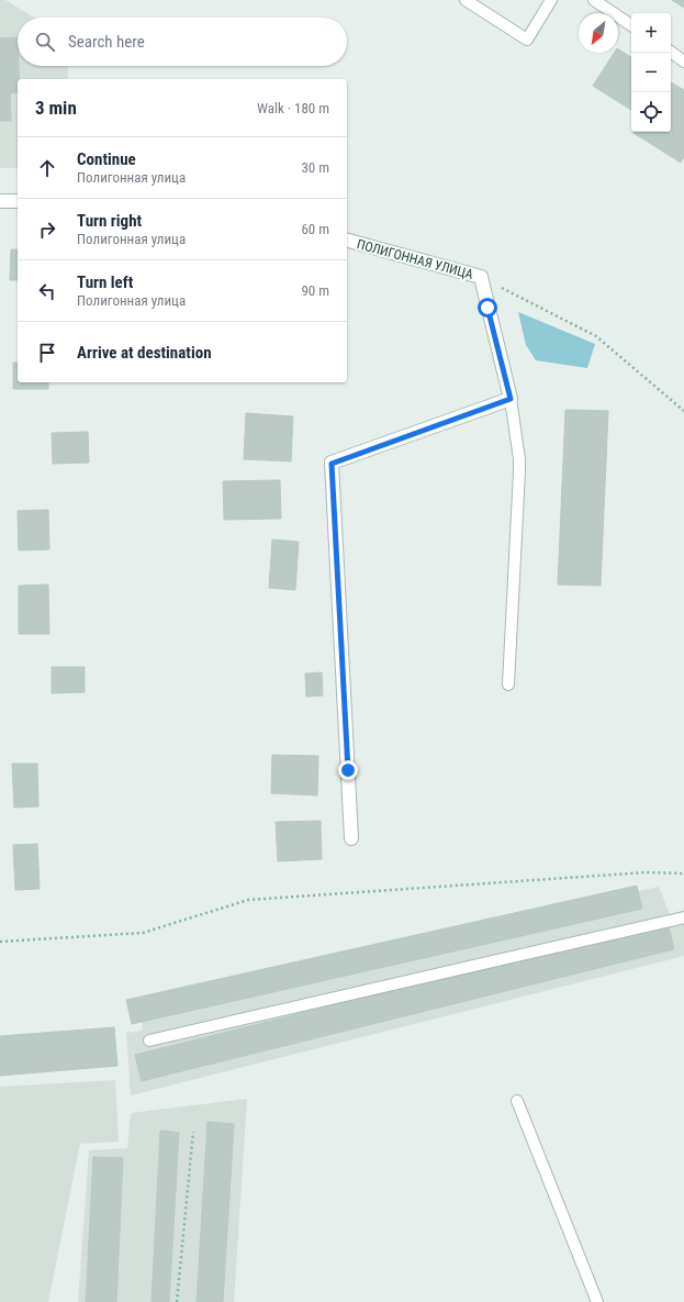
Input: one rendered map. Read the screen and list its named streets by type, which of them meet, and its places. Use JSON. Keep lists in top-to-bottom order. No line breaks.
{"streets":{"street":["ПОЛИГОННАЯ УЛИЦА"]},"north":"bottom left","page":{"map_buttons":["+","−"],"search":"Search here","heading":["3 min","Walk · 180 m"],"list":[["Continue","Полигонная улица","30 m"],["Turn right","Полигонная улица","60 m"],["Turn left","Полигонная улица","90 m"],"Arrive at destination"]}}
